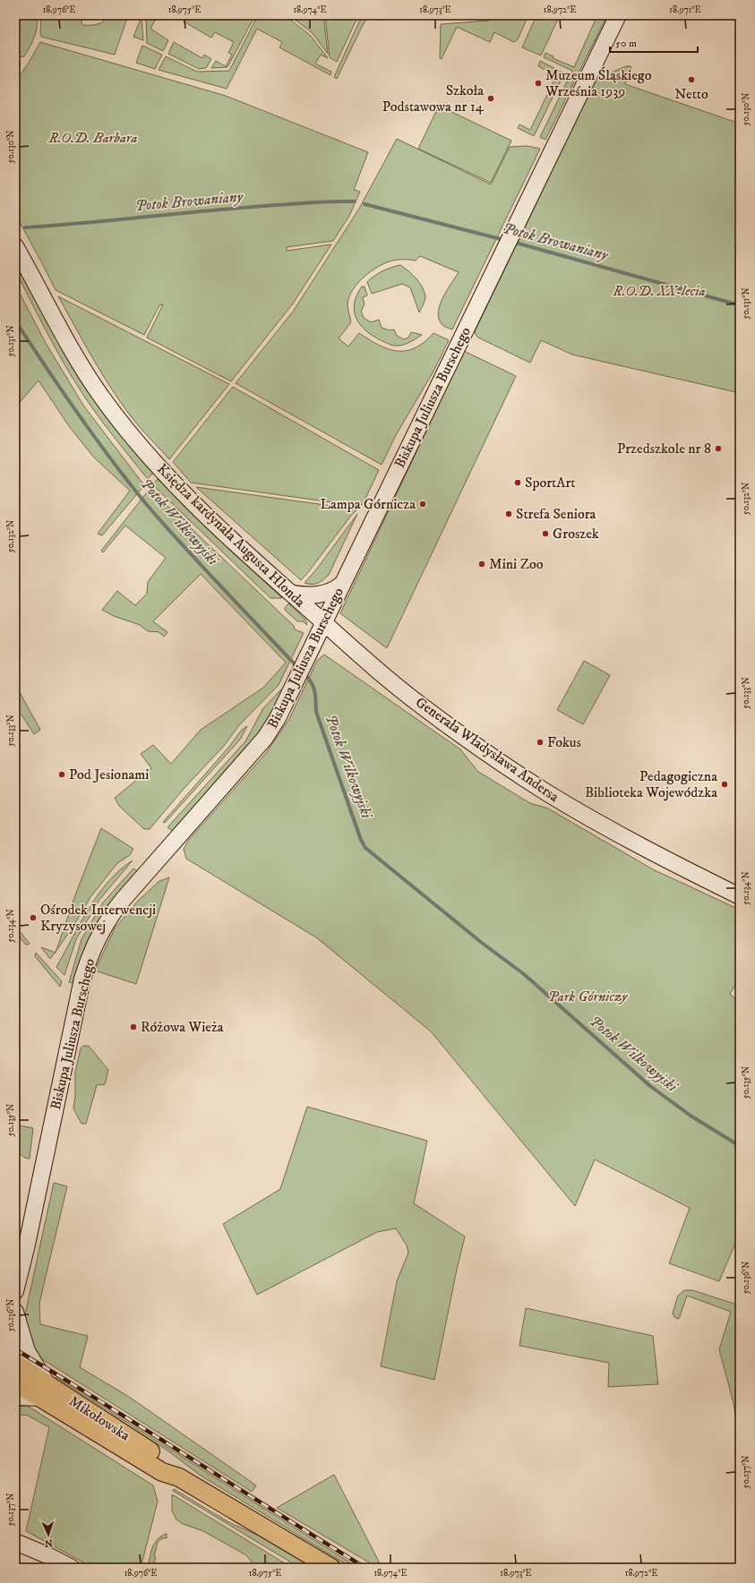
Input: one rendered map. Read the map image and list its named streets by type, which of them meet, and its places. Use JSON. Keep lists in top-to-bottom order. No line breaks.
{"streets":{"main road":["Mikołowska"],"street":["Biskupa Juliusza Burschego","Księdza kardynała Augusta Hlonda","Generała Władysława Andersa"]},"crossings":[["Biskupa Juliusza Burschego","Księdza kardynała Augusta Hlonda"],["Biskupa Juliusza Burschego","Generała Władysława Andersa"],["Księdza kardynała Augusta Hlonda","Generała Władysława Andersa"]],"water":["Potok Browaniany","Potok Wilkowyjski"],"parks":["R.O.D. Barbara","R.O.D. XX-lecia","Park Górniczy"],"places":["Netto","Muzeum Śląskiego Września 1939","Szkoła Podstawowa nr 14","Przedszkole nr 8","SportArt","Lampa Górnicza","Strefa Seniora","Groszek","Mini Zoo","Fokus","Pod Jesionami","Pedagogiczna Biblioteka Wojewódzka","Ośrodek Interwencji Kryzysowej","Różowa Wieża"],"scale_bar":"50 m","north":"bottom","coordinates":["18.976°E","18.975°E","18.974°E","18.973°E","18.972°E","18.971°E","50.130°N","50.131°N","50.132°N","50.133°N","50.134°N","50.135°N","50.136°N","50.137°N"]}
